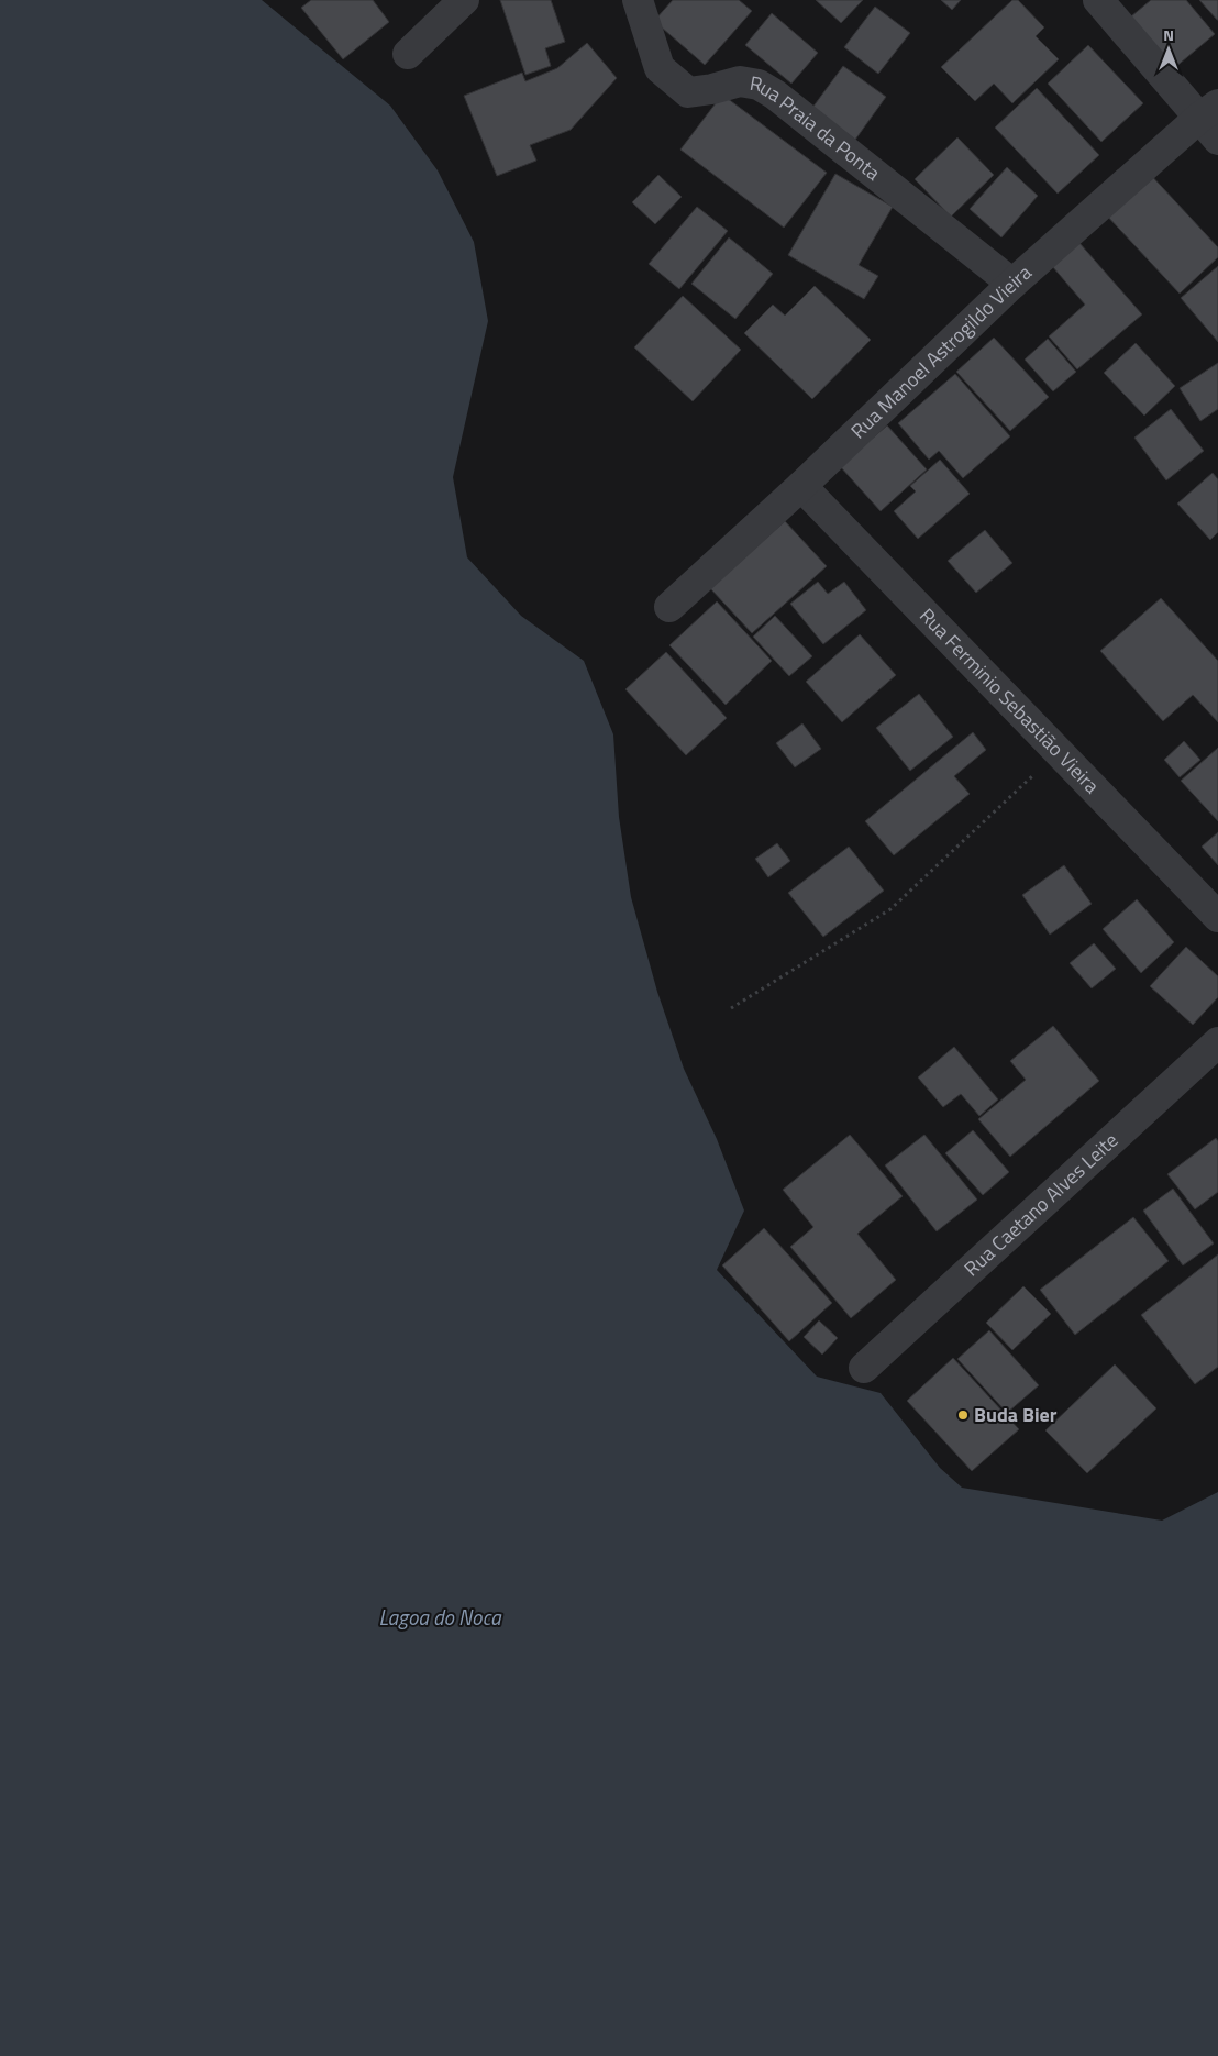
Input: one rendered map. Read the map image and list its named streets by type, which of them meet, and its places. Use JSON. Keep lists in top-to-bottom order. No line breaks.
{"streets":{"street":["Rua Praia da Ponta","Rua Manoel Astrogildo Vieira","Rua Ferminio Sebastião Vieira","Rua Caetano Alves Leite"]},"crossings":[["Rua Praia da Ponta","Rua Manoel Astrogildo Vieira"],["Rua Manoel Astrogildo Vieira","Rua Ferminio Sebastião Vieira"]],"water":["Lagoa do Noca"],"places":["Buda Bier"],"north":"top"}
